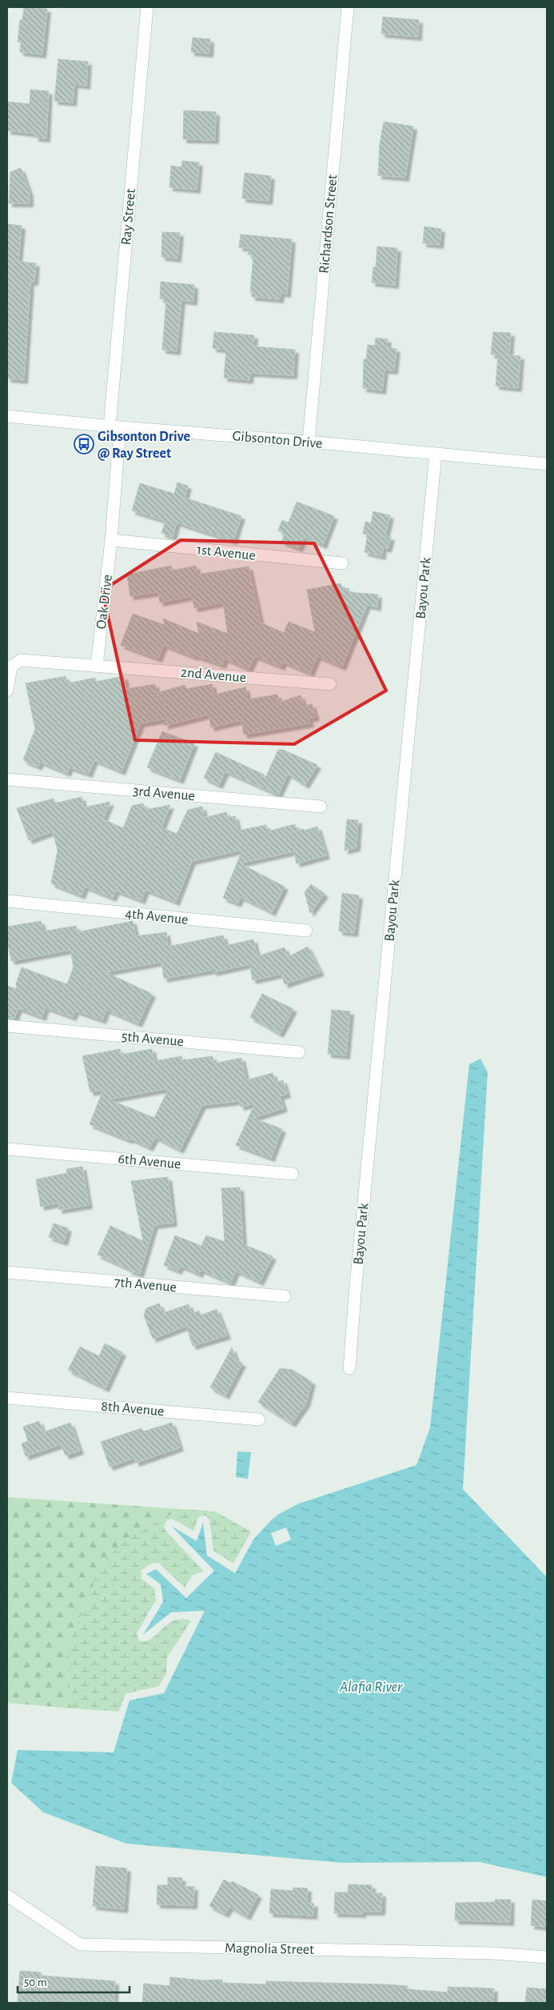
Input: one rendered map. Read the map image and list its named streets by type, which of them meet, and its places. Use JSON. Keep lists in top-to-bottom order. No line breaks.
{"streets":{"street":["Ray Street","Richardson Street","Gibsonton Drive","1st Avenue","Bayou Park","Oak Drive","2nd Avenue","3rd Avenue","4th Avenue","5th Avenue","6th Avenue","7th Avenue","8th Avenue","Magnolia Street"]},"crossings":[["Ray Street","Gibsonton Drive"],["Ray Street","Oak Drive"],["Richardson Street","Gibsonton Drive"],["Gibsonton Drive","Bayou Park"],["Gibsonton Drive","Oak Drive"],["1st Avenue","Oak Drive"],["Oak Drive","2nd Avenue"]],"water":["Alafia River"],"places":{"bus stop":["Gibsonton Drive @ Ray Street"]},"scale_bar":"50 m"}
